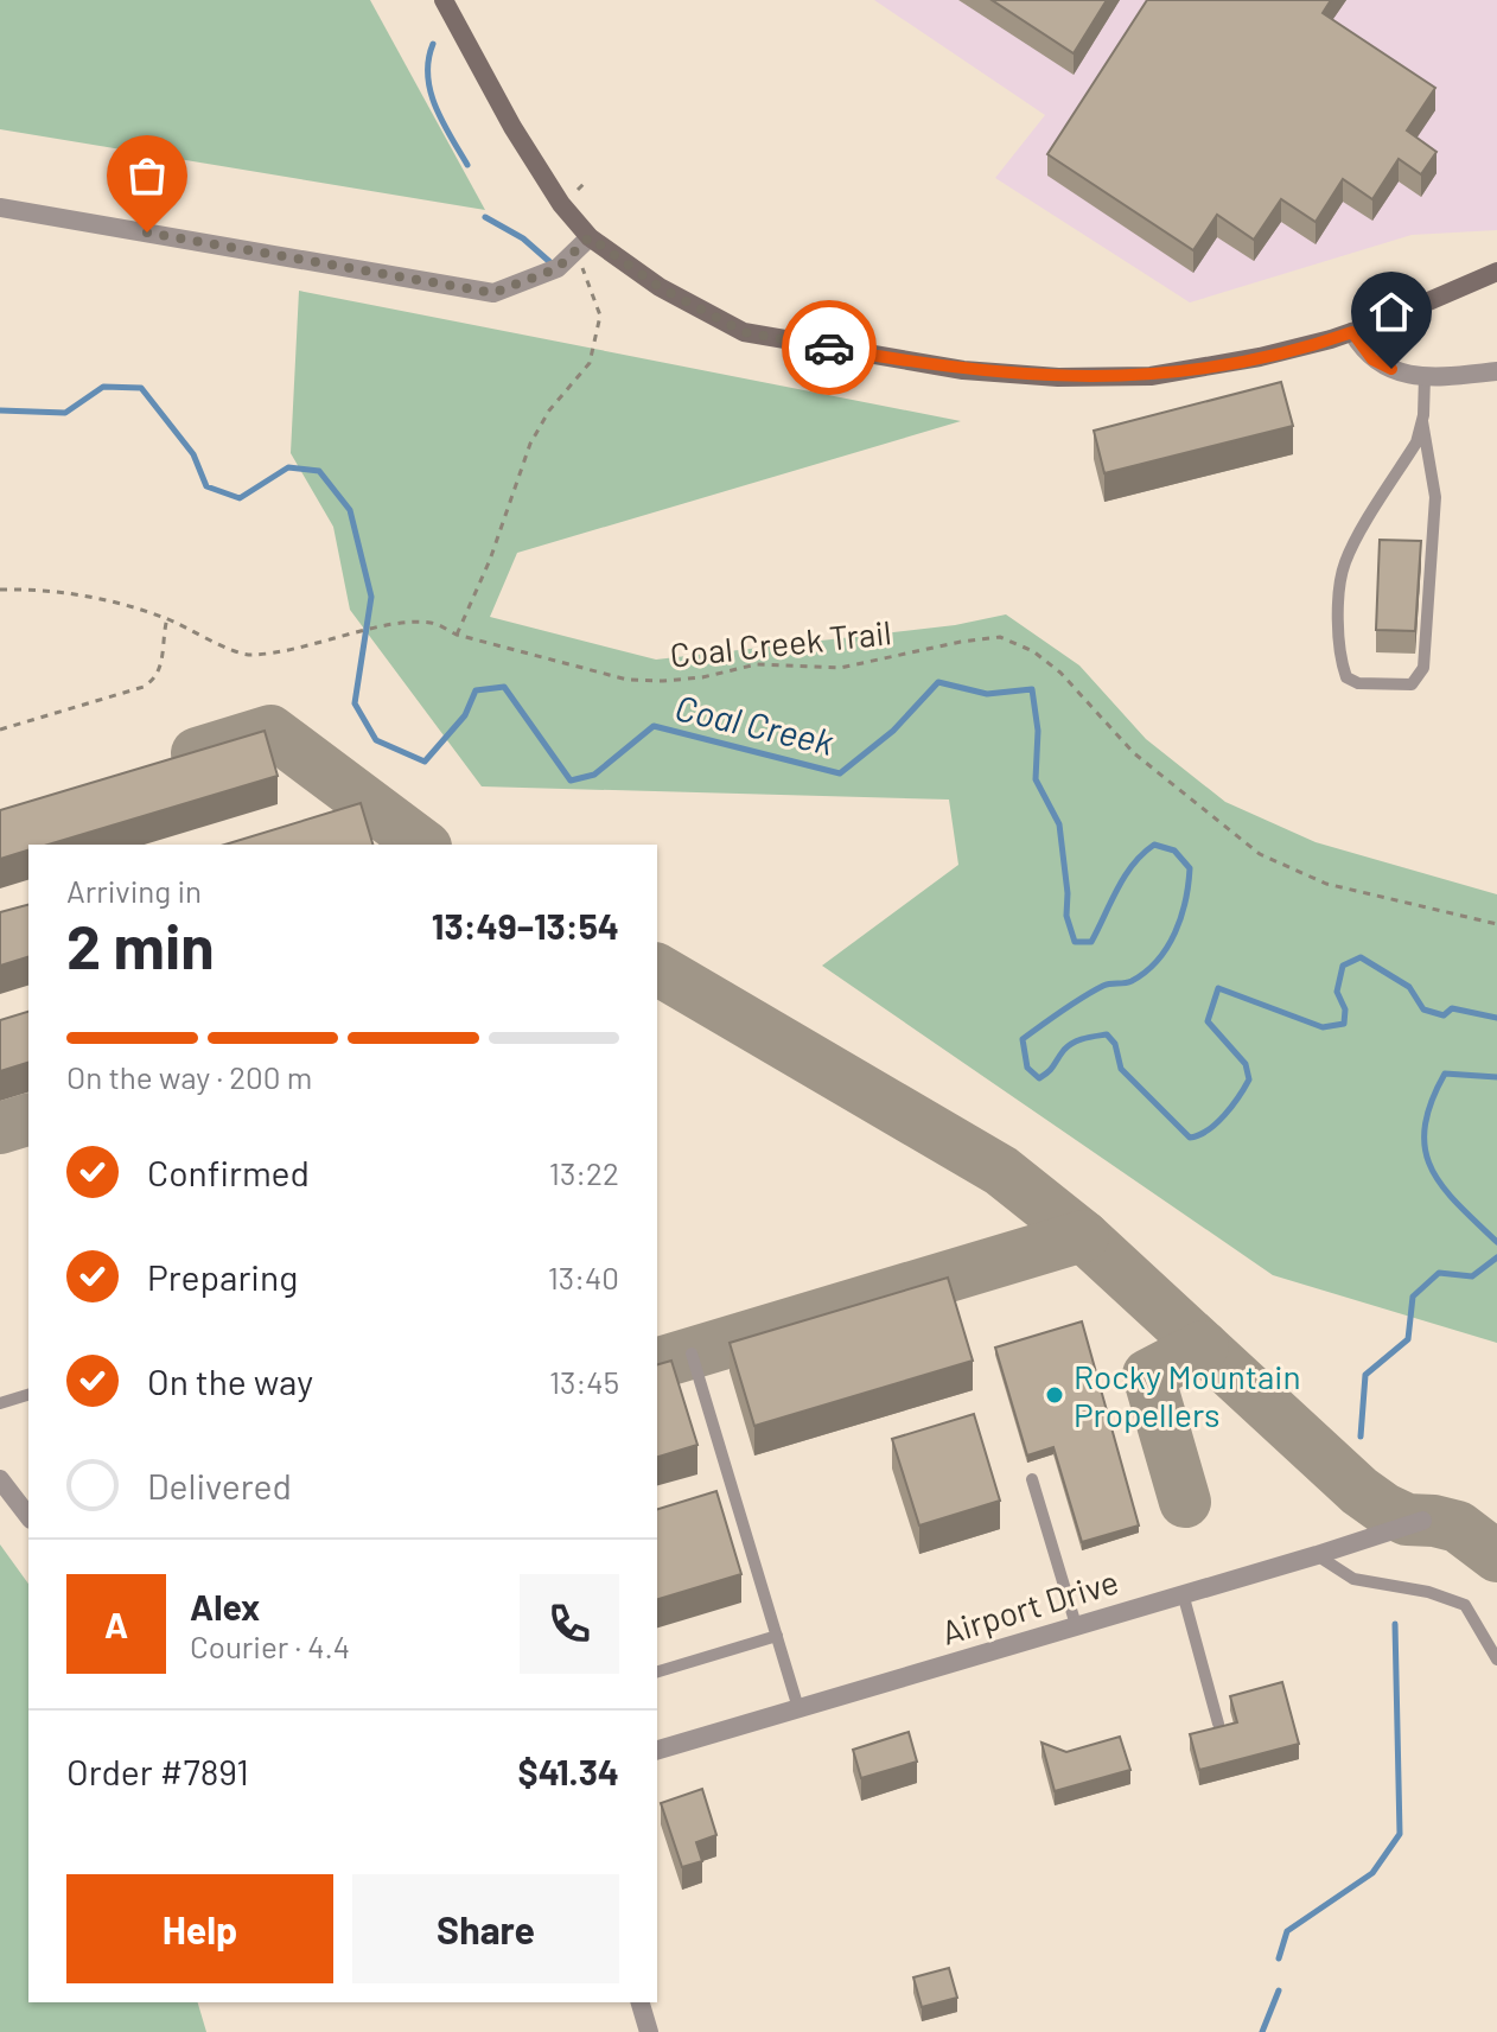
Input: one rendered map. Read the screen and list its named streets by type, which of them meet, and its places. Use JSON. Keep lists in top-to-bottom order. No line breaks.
{"streets":{"street":["Airport Drive"],"path":["Coal Creek Trail"]},"water":["Coal Creek"],"places":["Rocky Mountain Propellers"],"page":{"heading":["2 min","Arriving in","13:49–13:54"],"panel":["Alex","Courier · 4.4","Order #7891","$41.34"],"bar":"On the way · 200 m","list":[["Confirmed","13:22"],["Preparing","13:40"],["On the way","13:45"],"Delivered"],"round":"A","buttons":["Help","Share"]}}
